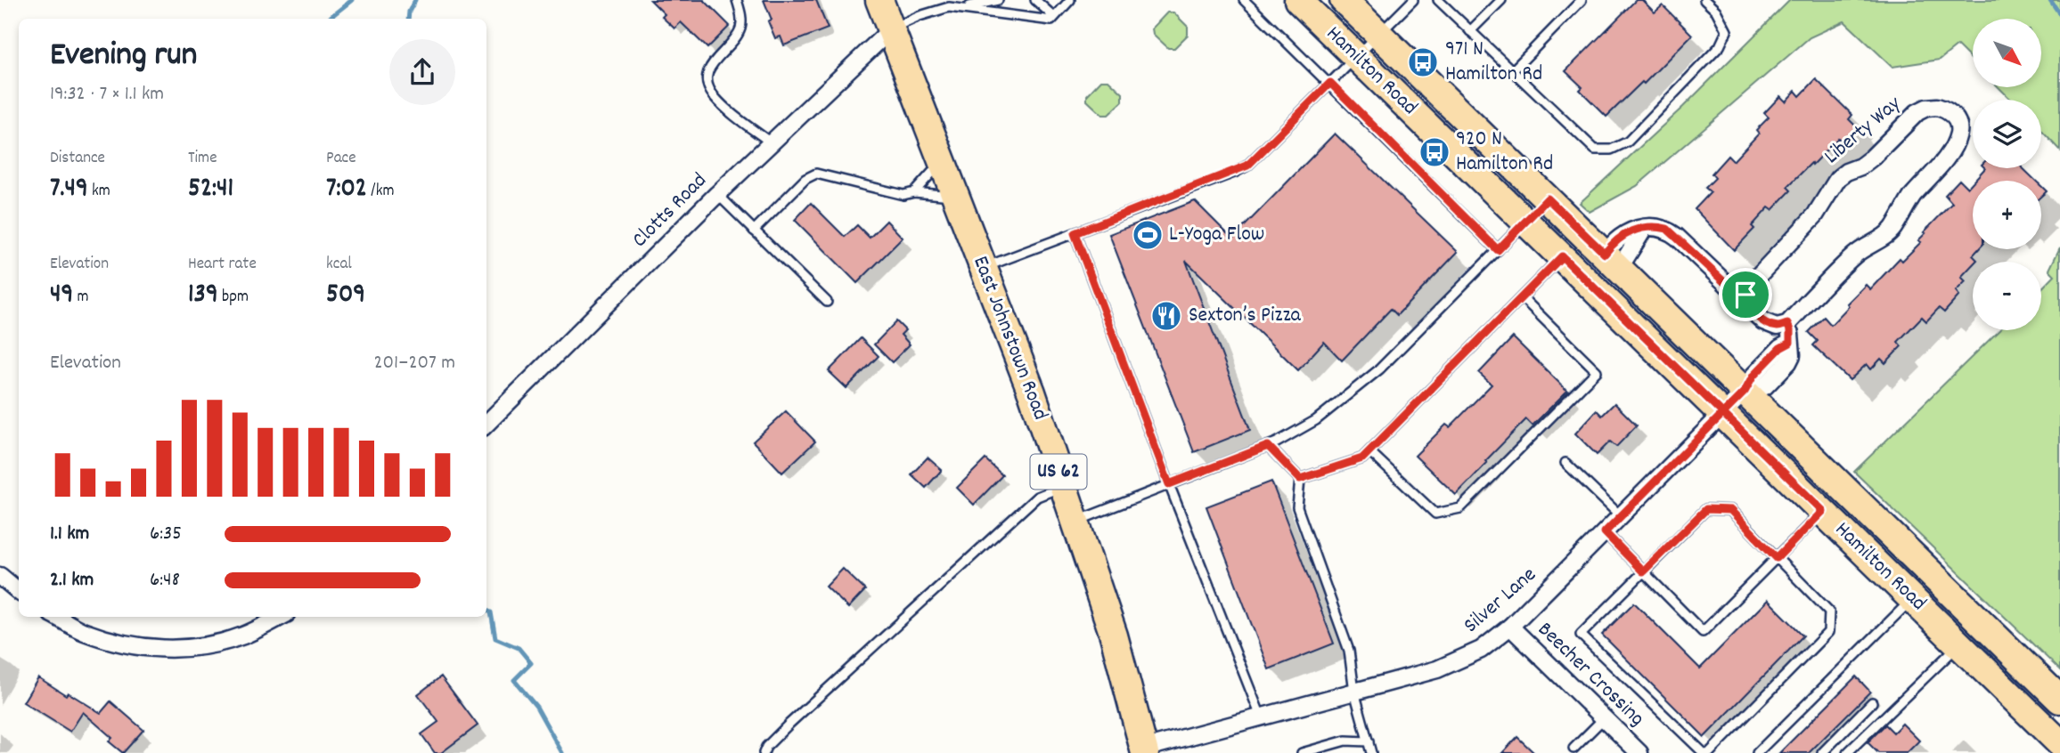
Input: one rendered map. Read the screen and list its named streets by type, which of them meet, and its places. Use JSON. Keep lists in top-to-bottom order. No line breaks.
{"streets":{"main road":["Hamilton Road","East Johnstown Road","US 62"],"street":["Liberty Way","Clotts Road","Silver Lane","Beecher Crossing"]},"crossings":[["Hamilton Road","Silver Lane"],["Clotts Road","East Johnstown Road"],["East Johnstown Road","Silver Lane"],["Silver Lane","Beecher Crossing"]],"places":{"bus stop":["971 N Hamilton Rd","920 N Hamilton Rd"],"sports":["L-Yoga Flow"],"restaurant":["Sexton’s Pizza"]},"north":"bottom right","page":{"map_buttons":["+","−"],"heading":["Evening run","19:32 · 7 × 1.1 km"],"stats":[["Distance","7.49 km"],["Time","52:41"],["Pace","7:02 /km"],["Elevation","49 m"],["Heart rate","139 bpm"],["kcal","509"]],"chart":["Elevation","201–207 m"],"list":[{"name":"1.1 km","note":"6:35"},{"name":"2.1 km","note":"6:48"}]}}
